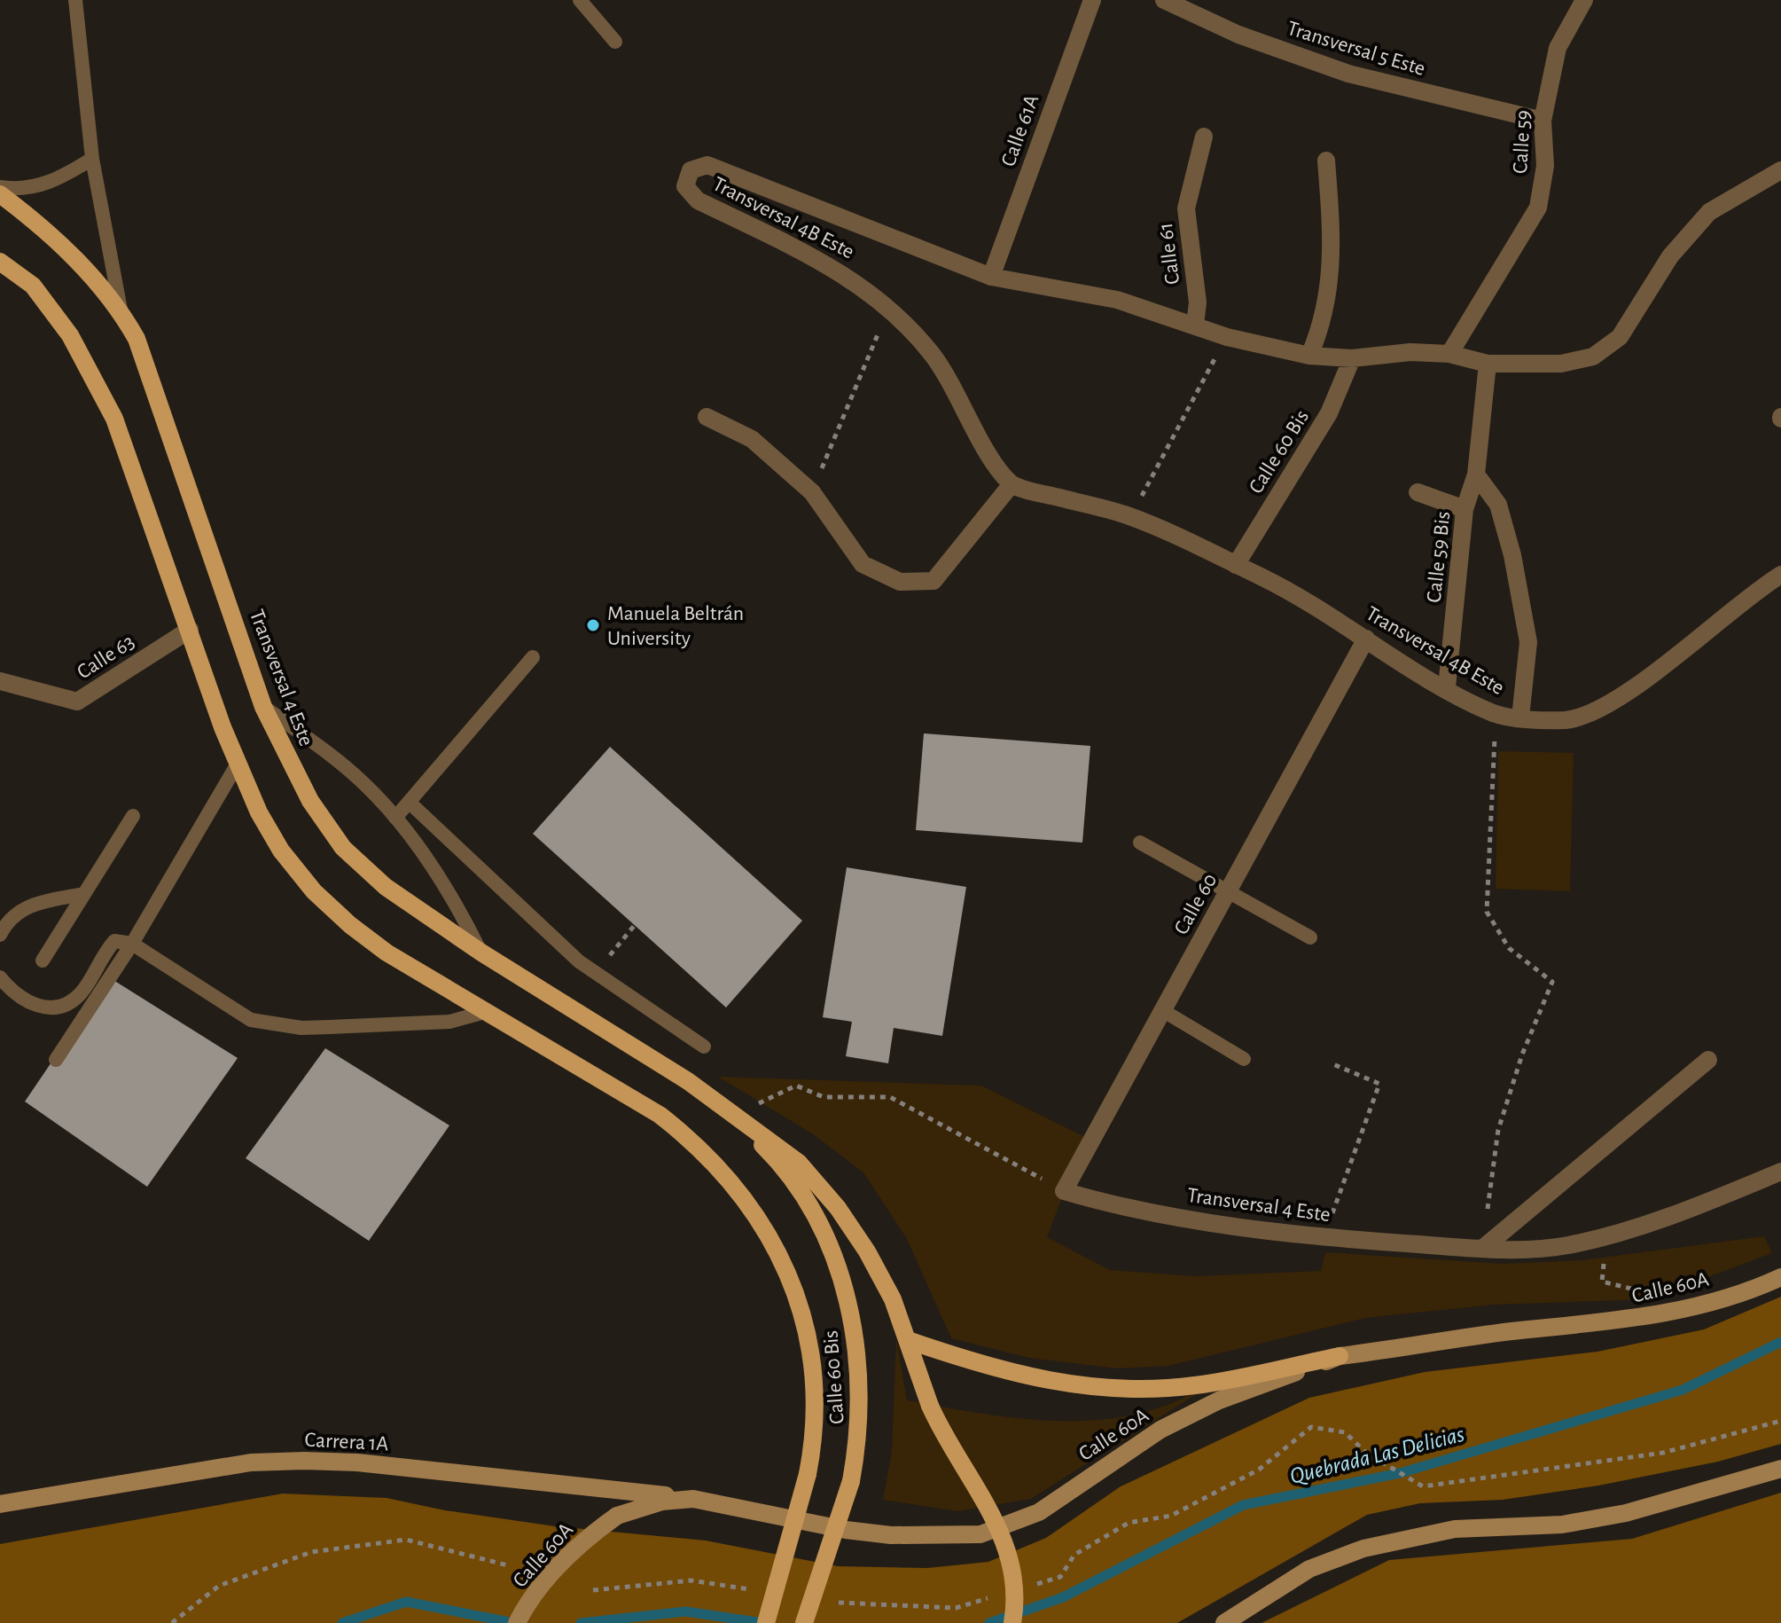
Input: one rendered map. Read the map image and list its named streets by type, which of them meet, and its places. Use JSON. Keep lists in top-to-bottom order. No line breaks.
{"streets":{"main road":["Calle 60 Bis","Transversal 4 Este"],"street":["Transversal 5 Este","Calle 61A","Calle 59","Transversal 4B Este","Calle 61","Calle 59 Bis","Calle 63","Calle 60","Calle 60A","Carrera 1A"]},"crossings":[["Transversal 5 Este","Calle 59"],["Calle 61A","Transversal 4B Este"],["Calle 59","Transversal 4B Este"],["Transversal 4B Este","Calle 61"],["Transversal 4B Este","Calle 60 Bis"],["Transversal 4B Este","Calle 59 Bis"],["Transversal 4B Este","Calle 60"],["Calle 60 Bis","Transversal 4 Este"],["Transversal 4 Este","Calle 60"],["Calle 60A","Carrera 1A"]],"water":["Quebrada Las Delicias"],"places":["Manuela Beltrán University"]}
